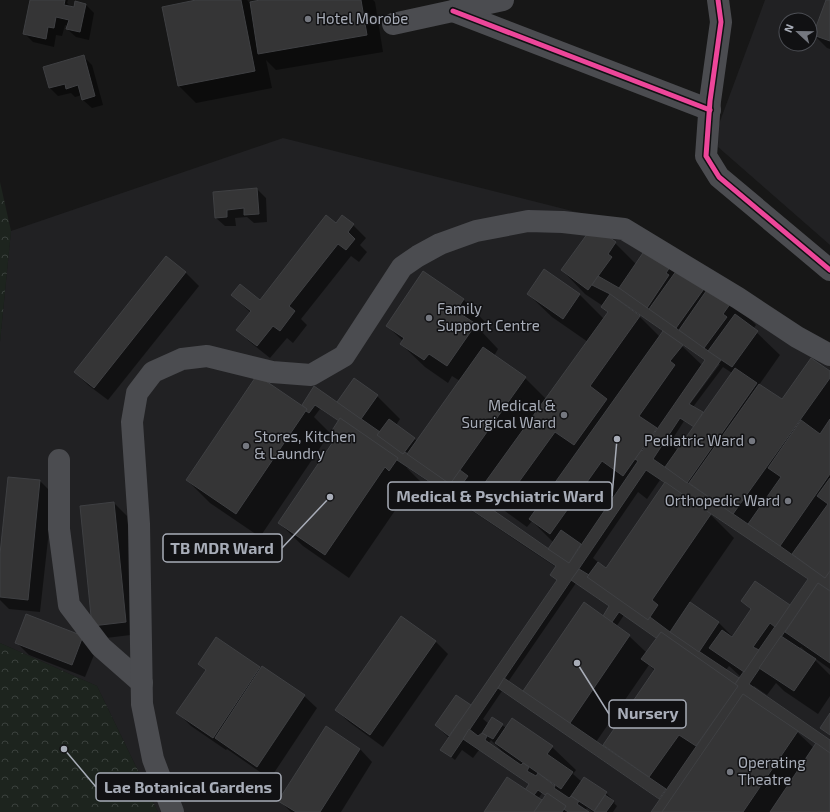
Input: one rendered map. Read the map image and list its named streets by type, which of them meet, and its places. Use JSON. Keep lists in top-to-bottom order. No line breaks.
{"places":["Hotel Morobe","Family Support Centre","Medical & Surgical Ward","Medical & Psychiatric Ward","Pediatric Ward","Stores, Kitchen & Laundry","TB MDR Ward","Orthopedic Ward","Nursery","Lae Botanical Gardens","Operating Theatre"],"north":"left"}
